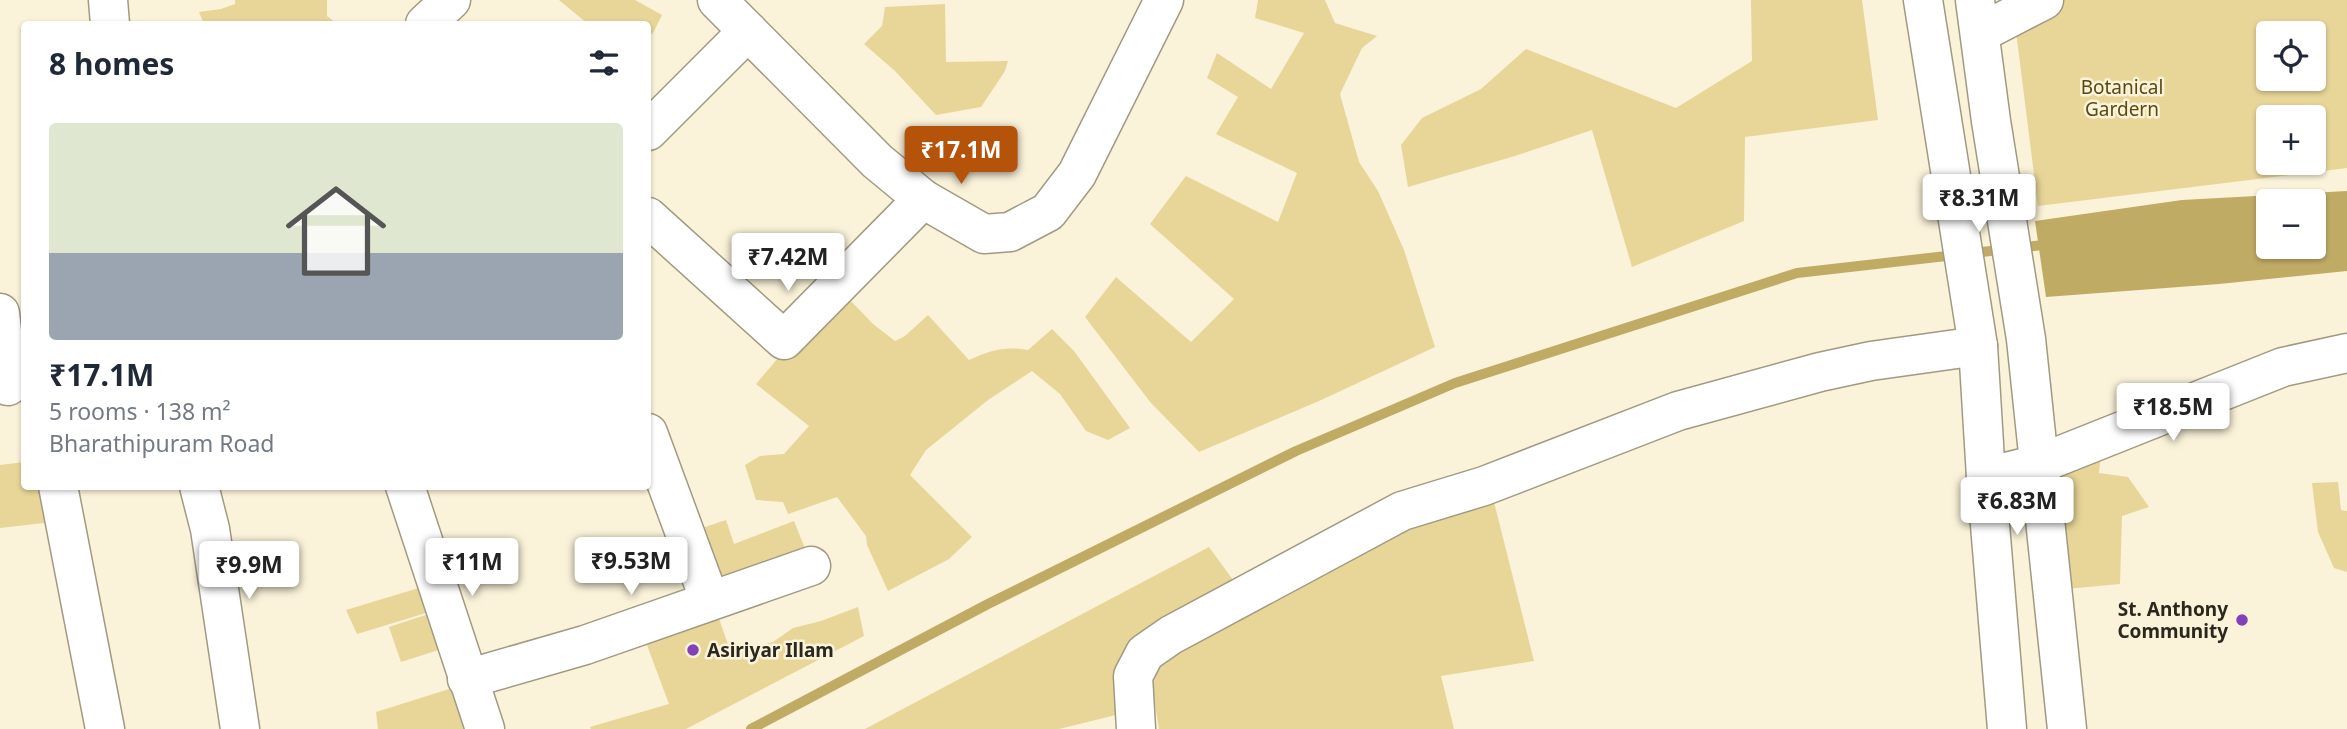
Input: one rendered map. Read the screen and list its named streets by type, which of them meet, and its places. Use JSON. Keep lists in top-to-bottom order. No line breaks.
{"parks":["Botanical Gardern"],"places":["St. Anthony Community","Asiriyar Illam"],"page":{"map_buttons":["+","−"],"heading":"8 homes","list":[{"name":"₹17.1M","note":"5 rooms · 138 m² · Bharathipuram Road"}],"price":["₹17.1M","₹8.31M","₹7.42M","₹18.5M","₹6.83M","₹9.53M","₹11M","₹9.9M"]}}
